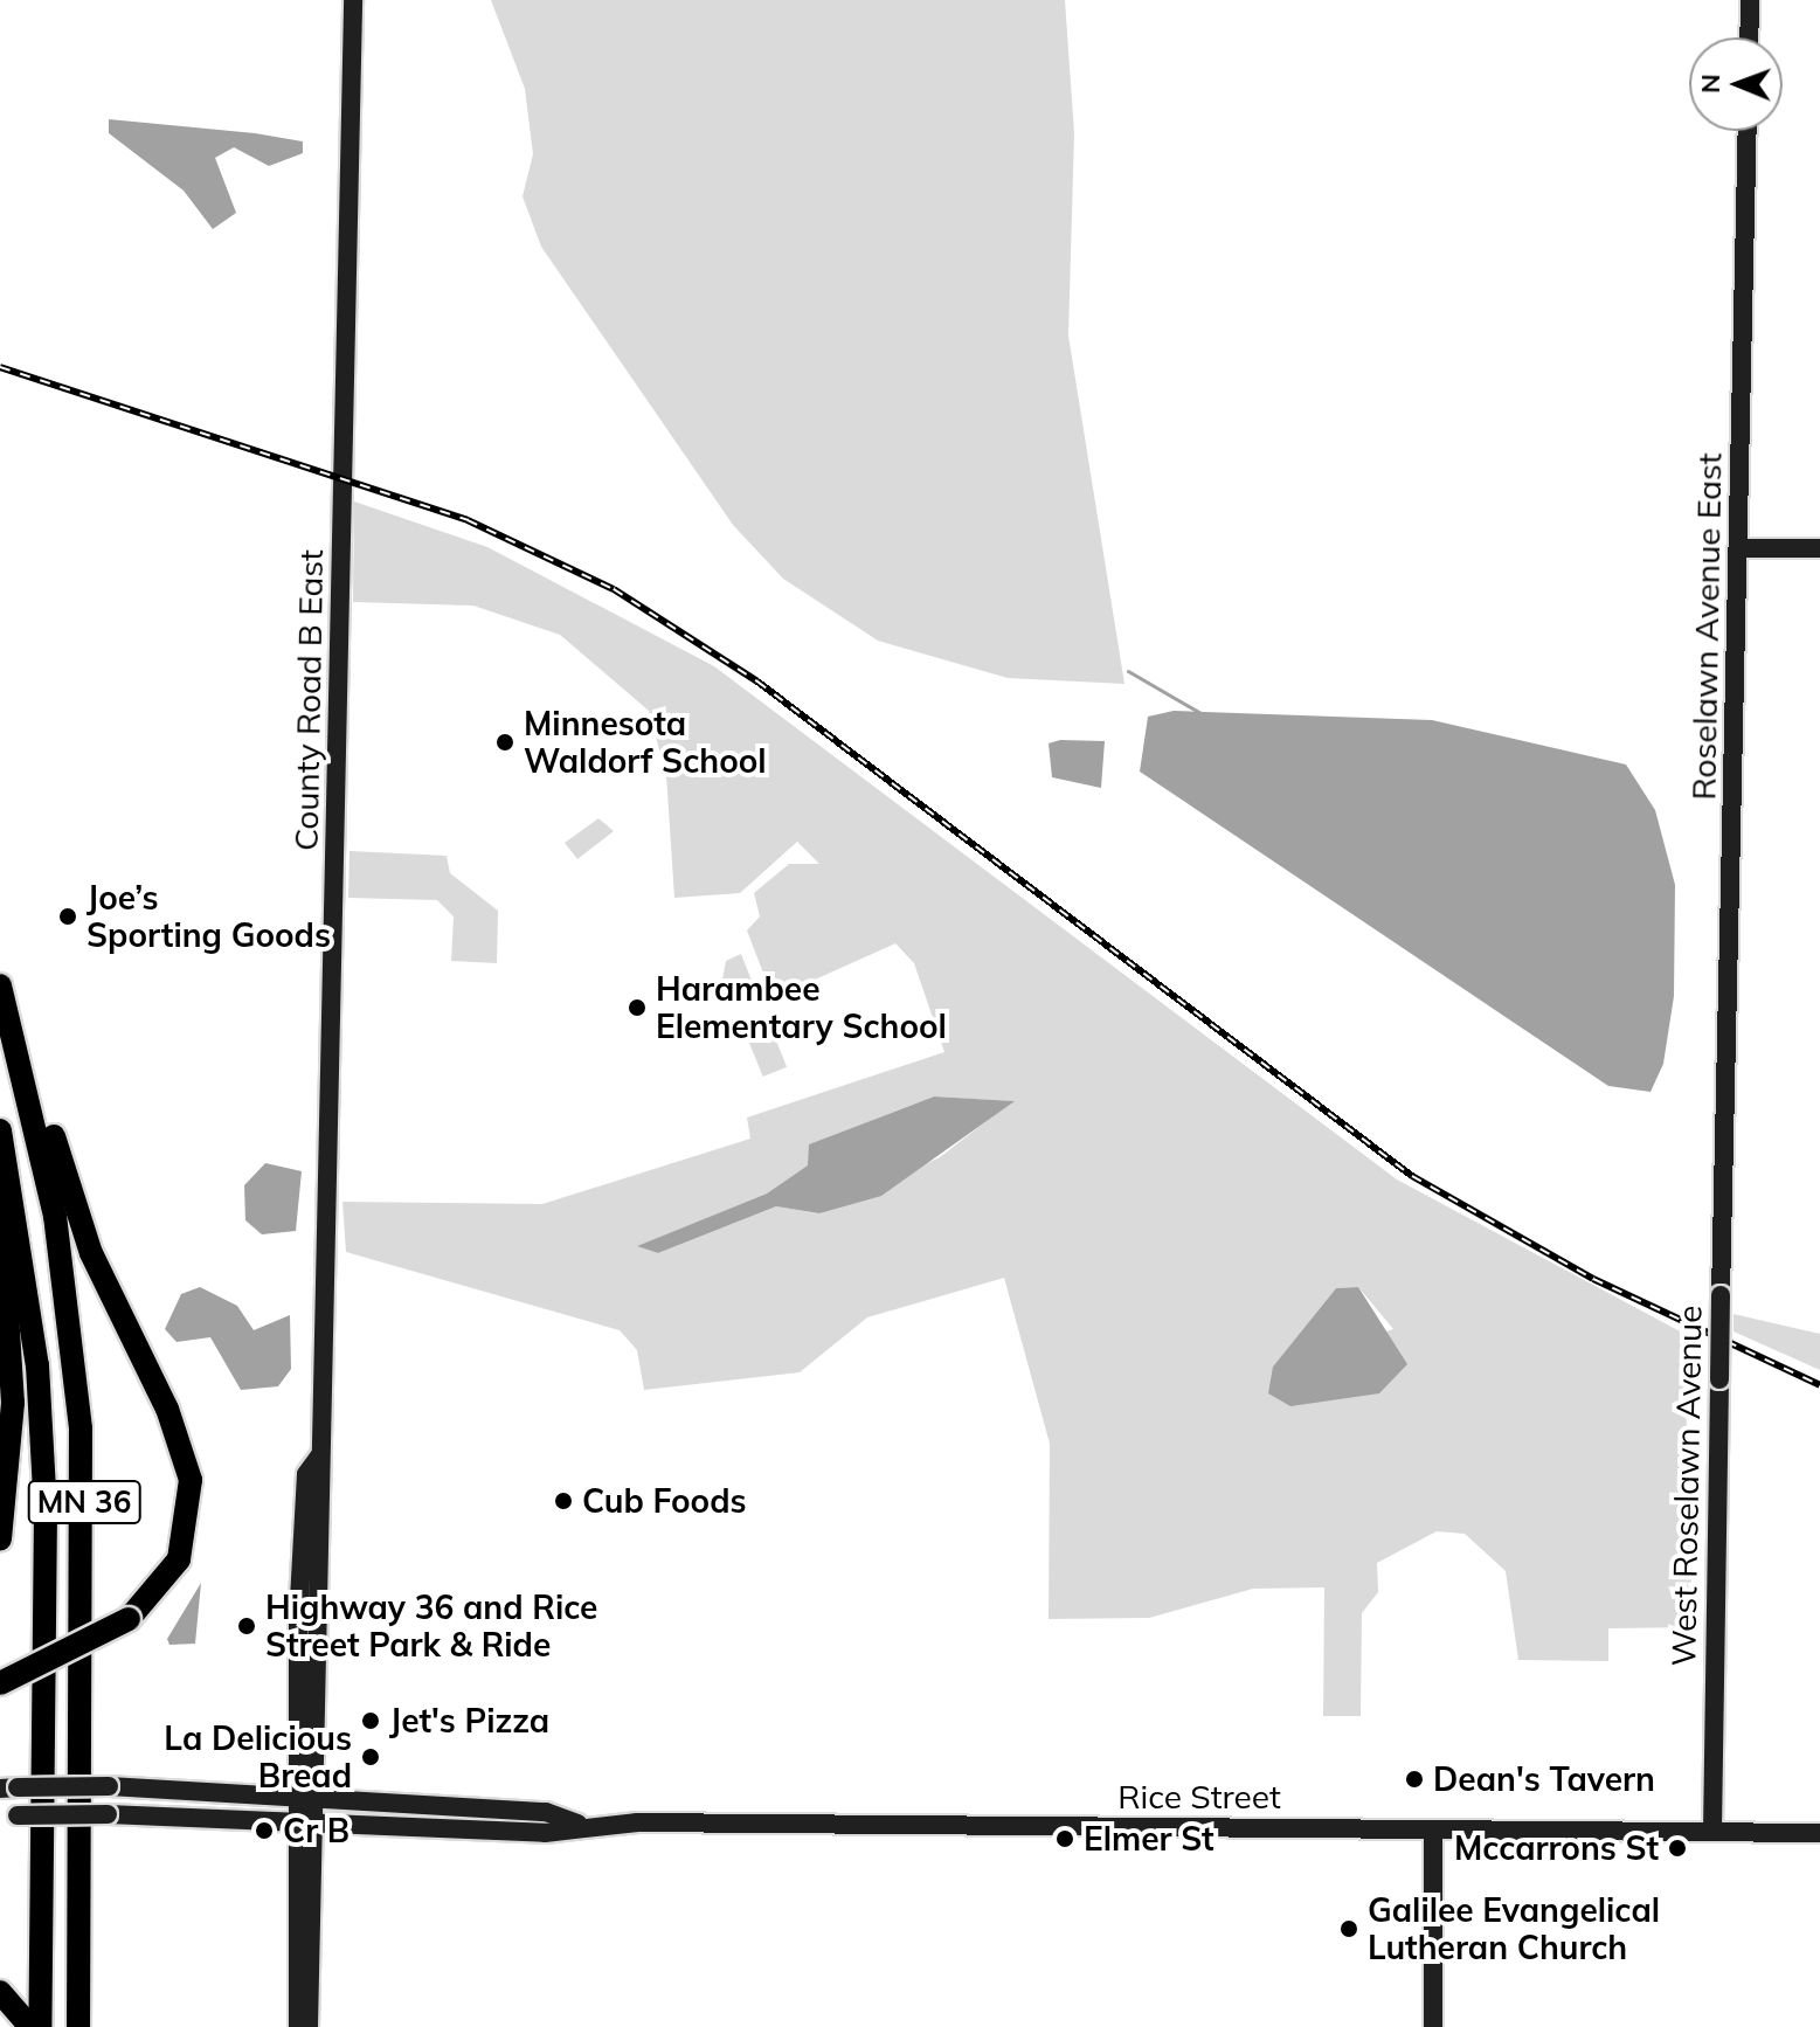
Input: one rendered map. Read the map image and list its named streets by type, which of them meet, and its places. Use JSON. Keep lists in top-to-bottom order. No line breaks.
{"streets":{"highway":["MN 36"],"street":["Roselawn Avenue East","County Road B East","West Roselawn Avenue","Rice Street"]},"crossings":[["Roselawn Avenue East","West Roselawn Avenue"],["County Road B East","Rice Street"],["West Roselawn Avenue","Rice Street"]],"places":["Minnesota Waldorf School","Joe’s Sporting Goods","Harambee Elementary School","Cub Foods","Highway 36 and Rice Street Park & Ride","Jet's Pizza","La Delicious Bread","Dean's Tavern","Cr B","Elmer St","Mccarrons St","Galilee Evangelical Lutheran Church"],"north":"left"}
